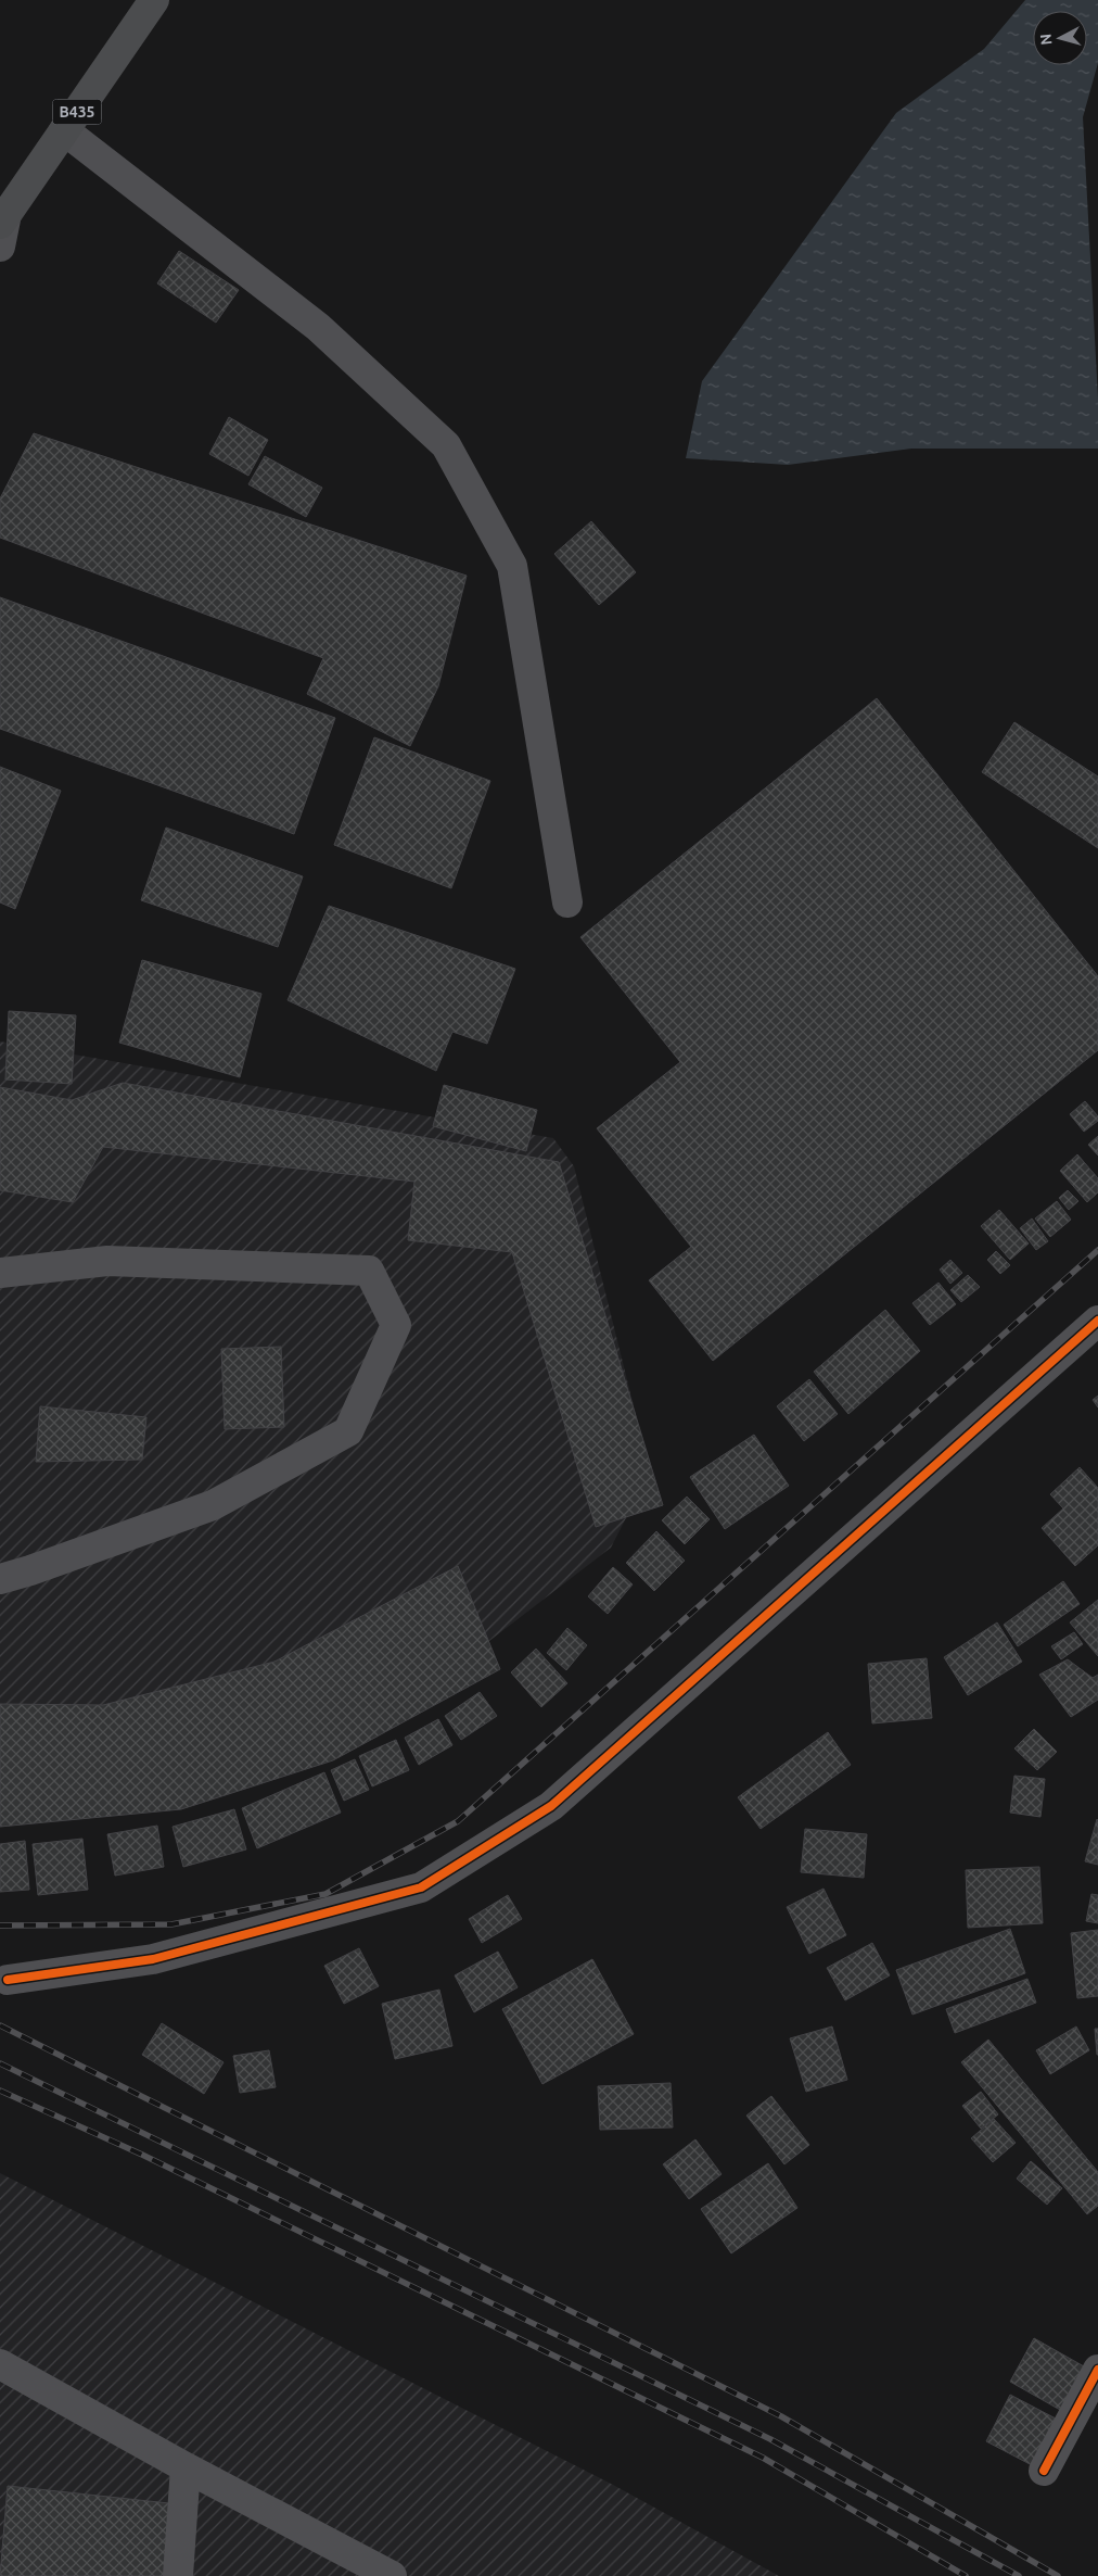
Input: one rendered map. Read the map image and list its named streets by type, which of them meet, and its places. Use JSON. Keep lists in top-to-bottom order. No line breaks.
{"streets":{"main road":["B435"]},"north":"left"}
